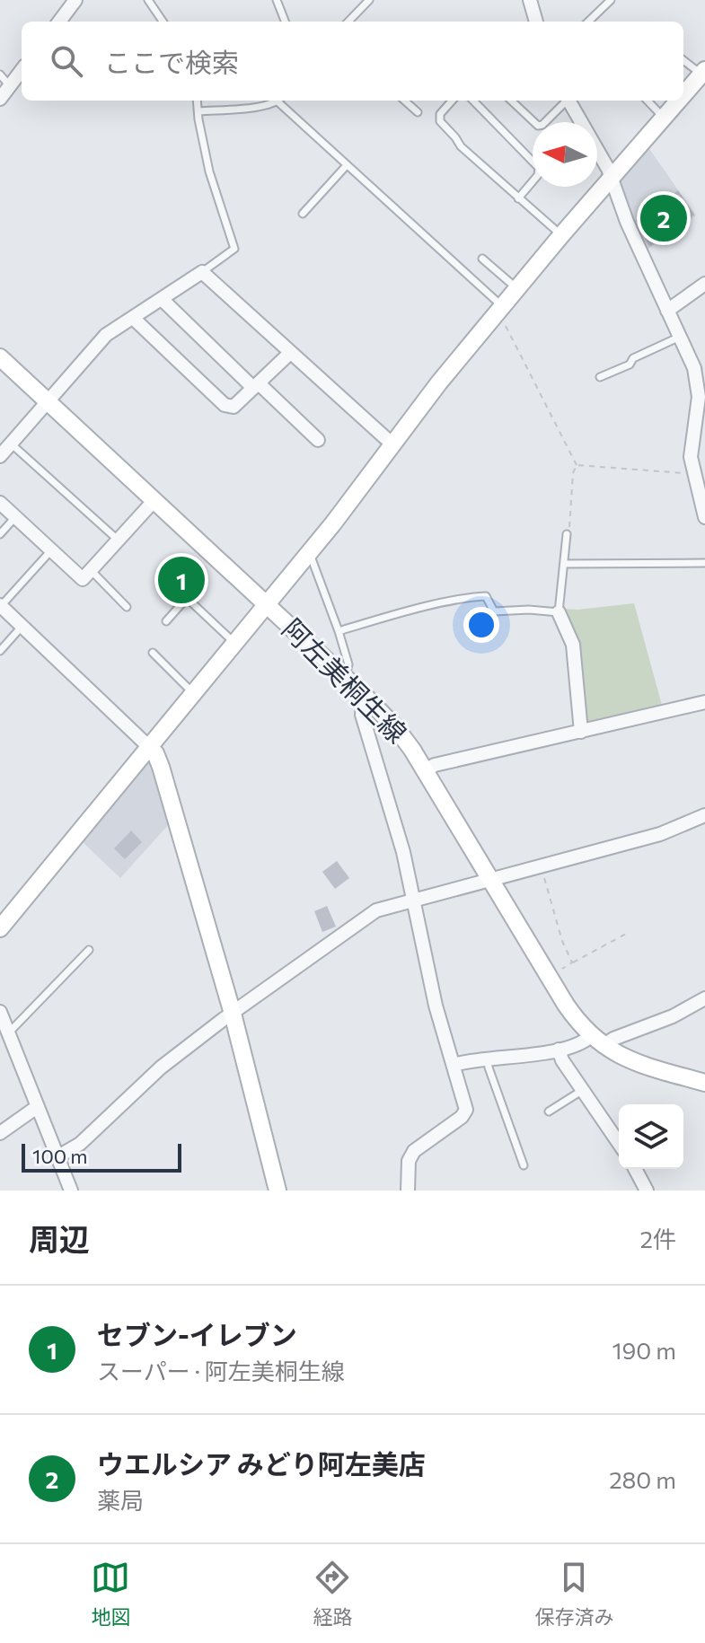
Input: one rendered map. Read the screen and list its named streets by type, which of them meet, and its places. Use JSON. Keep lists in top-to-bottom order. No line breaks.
{"streets":{"street":["阿左美桐生線"]},"scale_bar":"100 m","north":"left","page":{"search":"ここで検索","pins":["2","1"],"scale":"100 m","heading":["周辺","2件"],"list":[{"mark":"1","name":"セブン-イレブン","note":"スーパー · 阿左美桐生線","value":"190 m"},{"mark":"2","name":"ウエルシア みどり阿左美店","note":"薬局","value":"280 m"}],"nav":["地図","経路","保存済み"]}}
